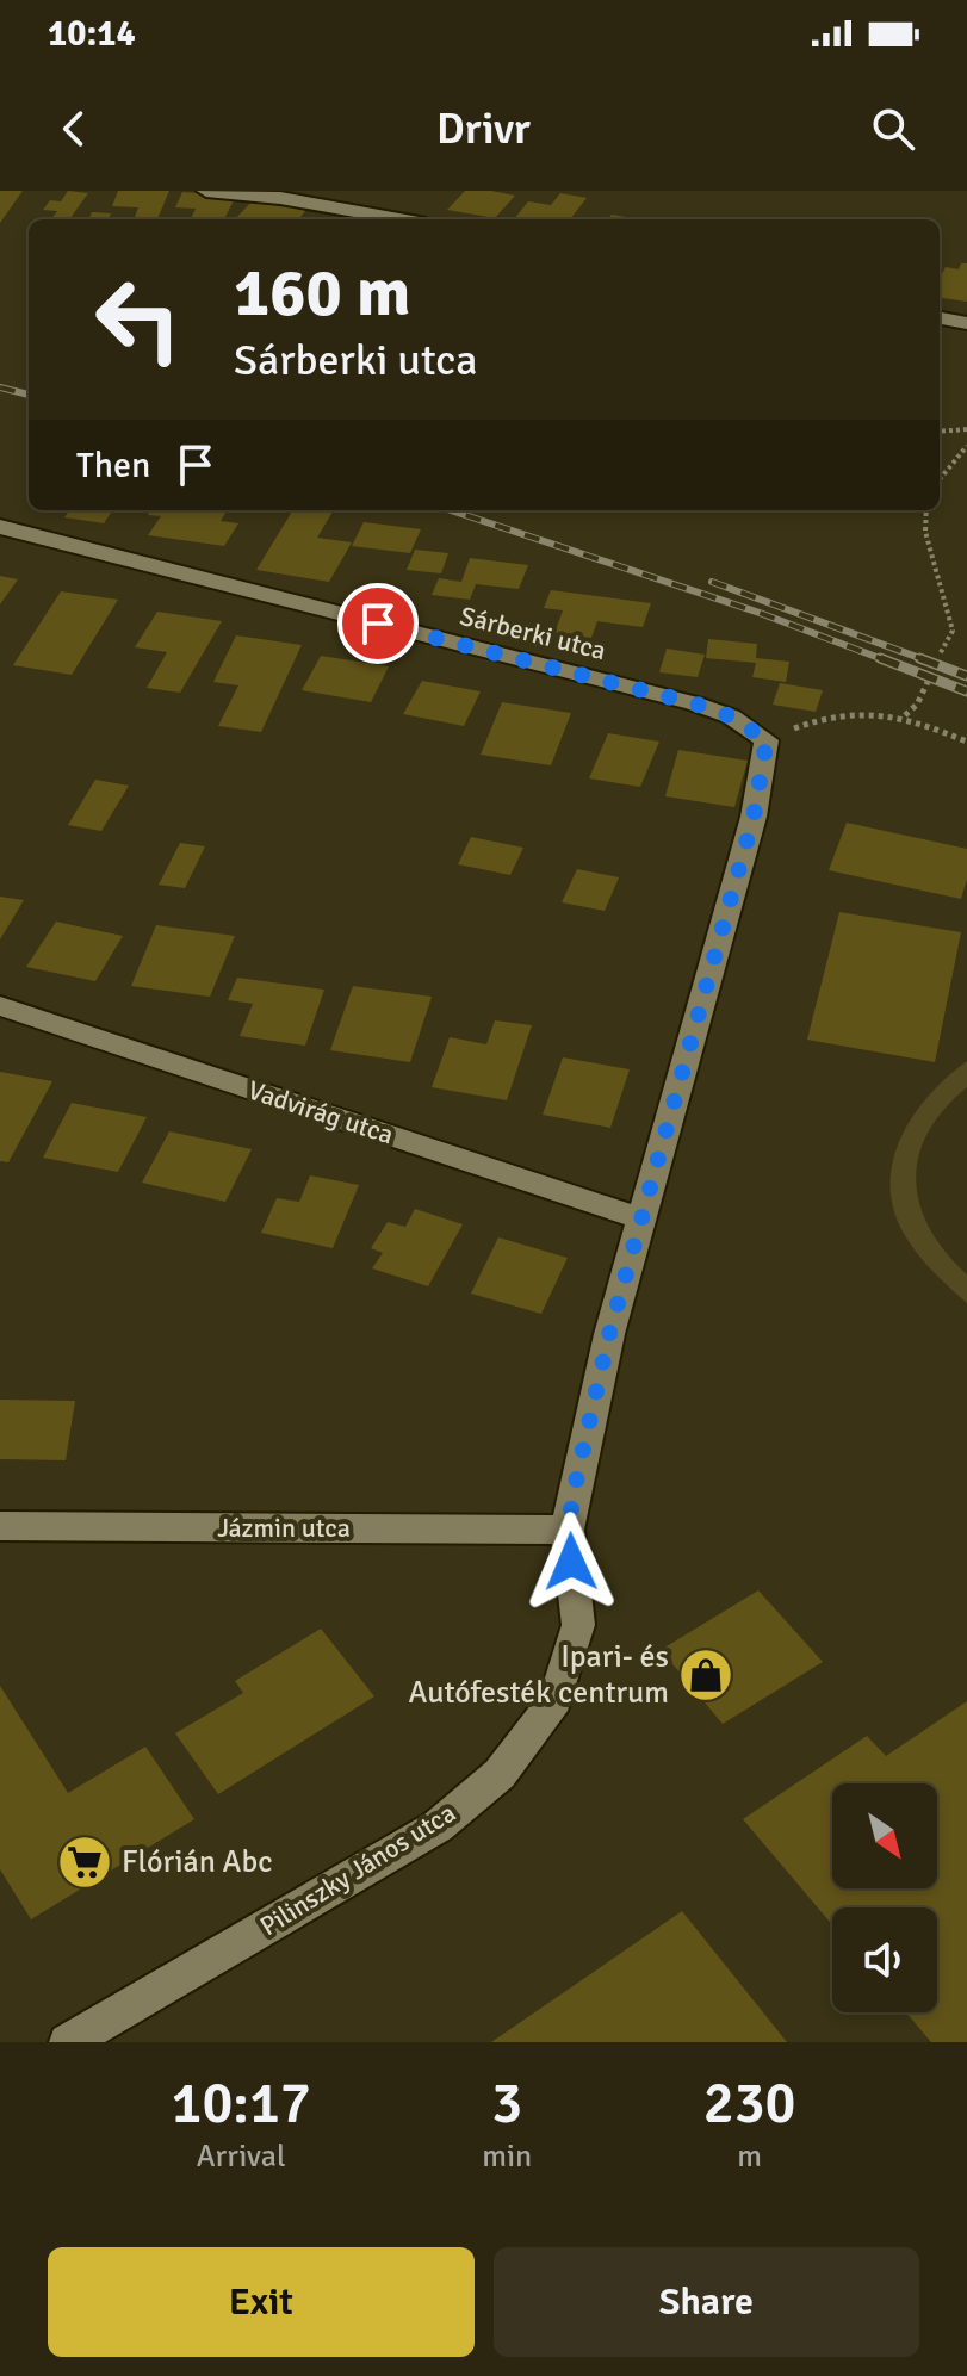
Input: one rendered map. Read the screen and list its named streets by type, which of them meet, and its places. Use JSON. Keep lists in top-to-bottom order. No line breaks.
{"streets":{"street":["Sárberki utca","Vadvirág utca","Jázmin utca","Pilinszky János utca"]},"crossings":[["Sárberki utca","Pilinszky János utca"],["Vadvirág utca","Pilinszky János utca"],["Jázmin utca","Pilinszky János utca"]],"places":{"shop":["Ipari- és Autófesték centrum"],"supermarket":["Flórián Abc"]},"north":"bottom right","page":{"status":"10:14","header":"Drivr","turn":["160 m","Sárberki utca"],"then":"Then","eta":["10:17","Arrival","3","min","230","m"],"buttons":["Exit","Share"]}}
